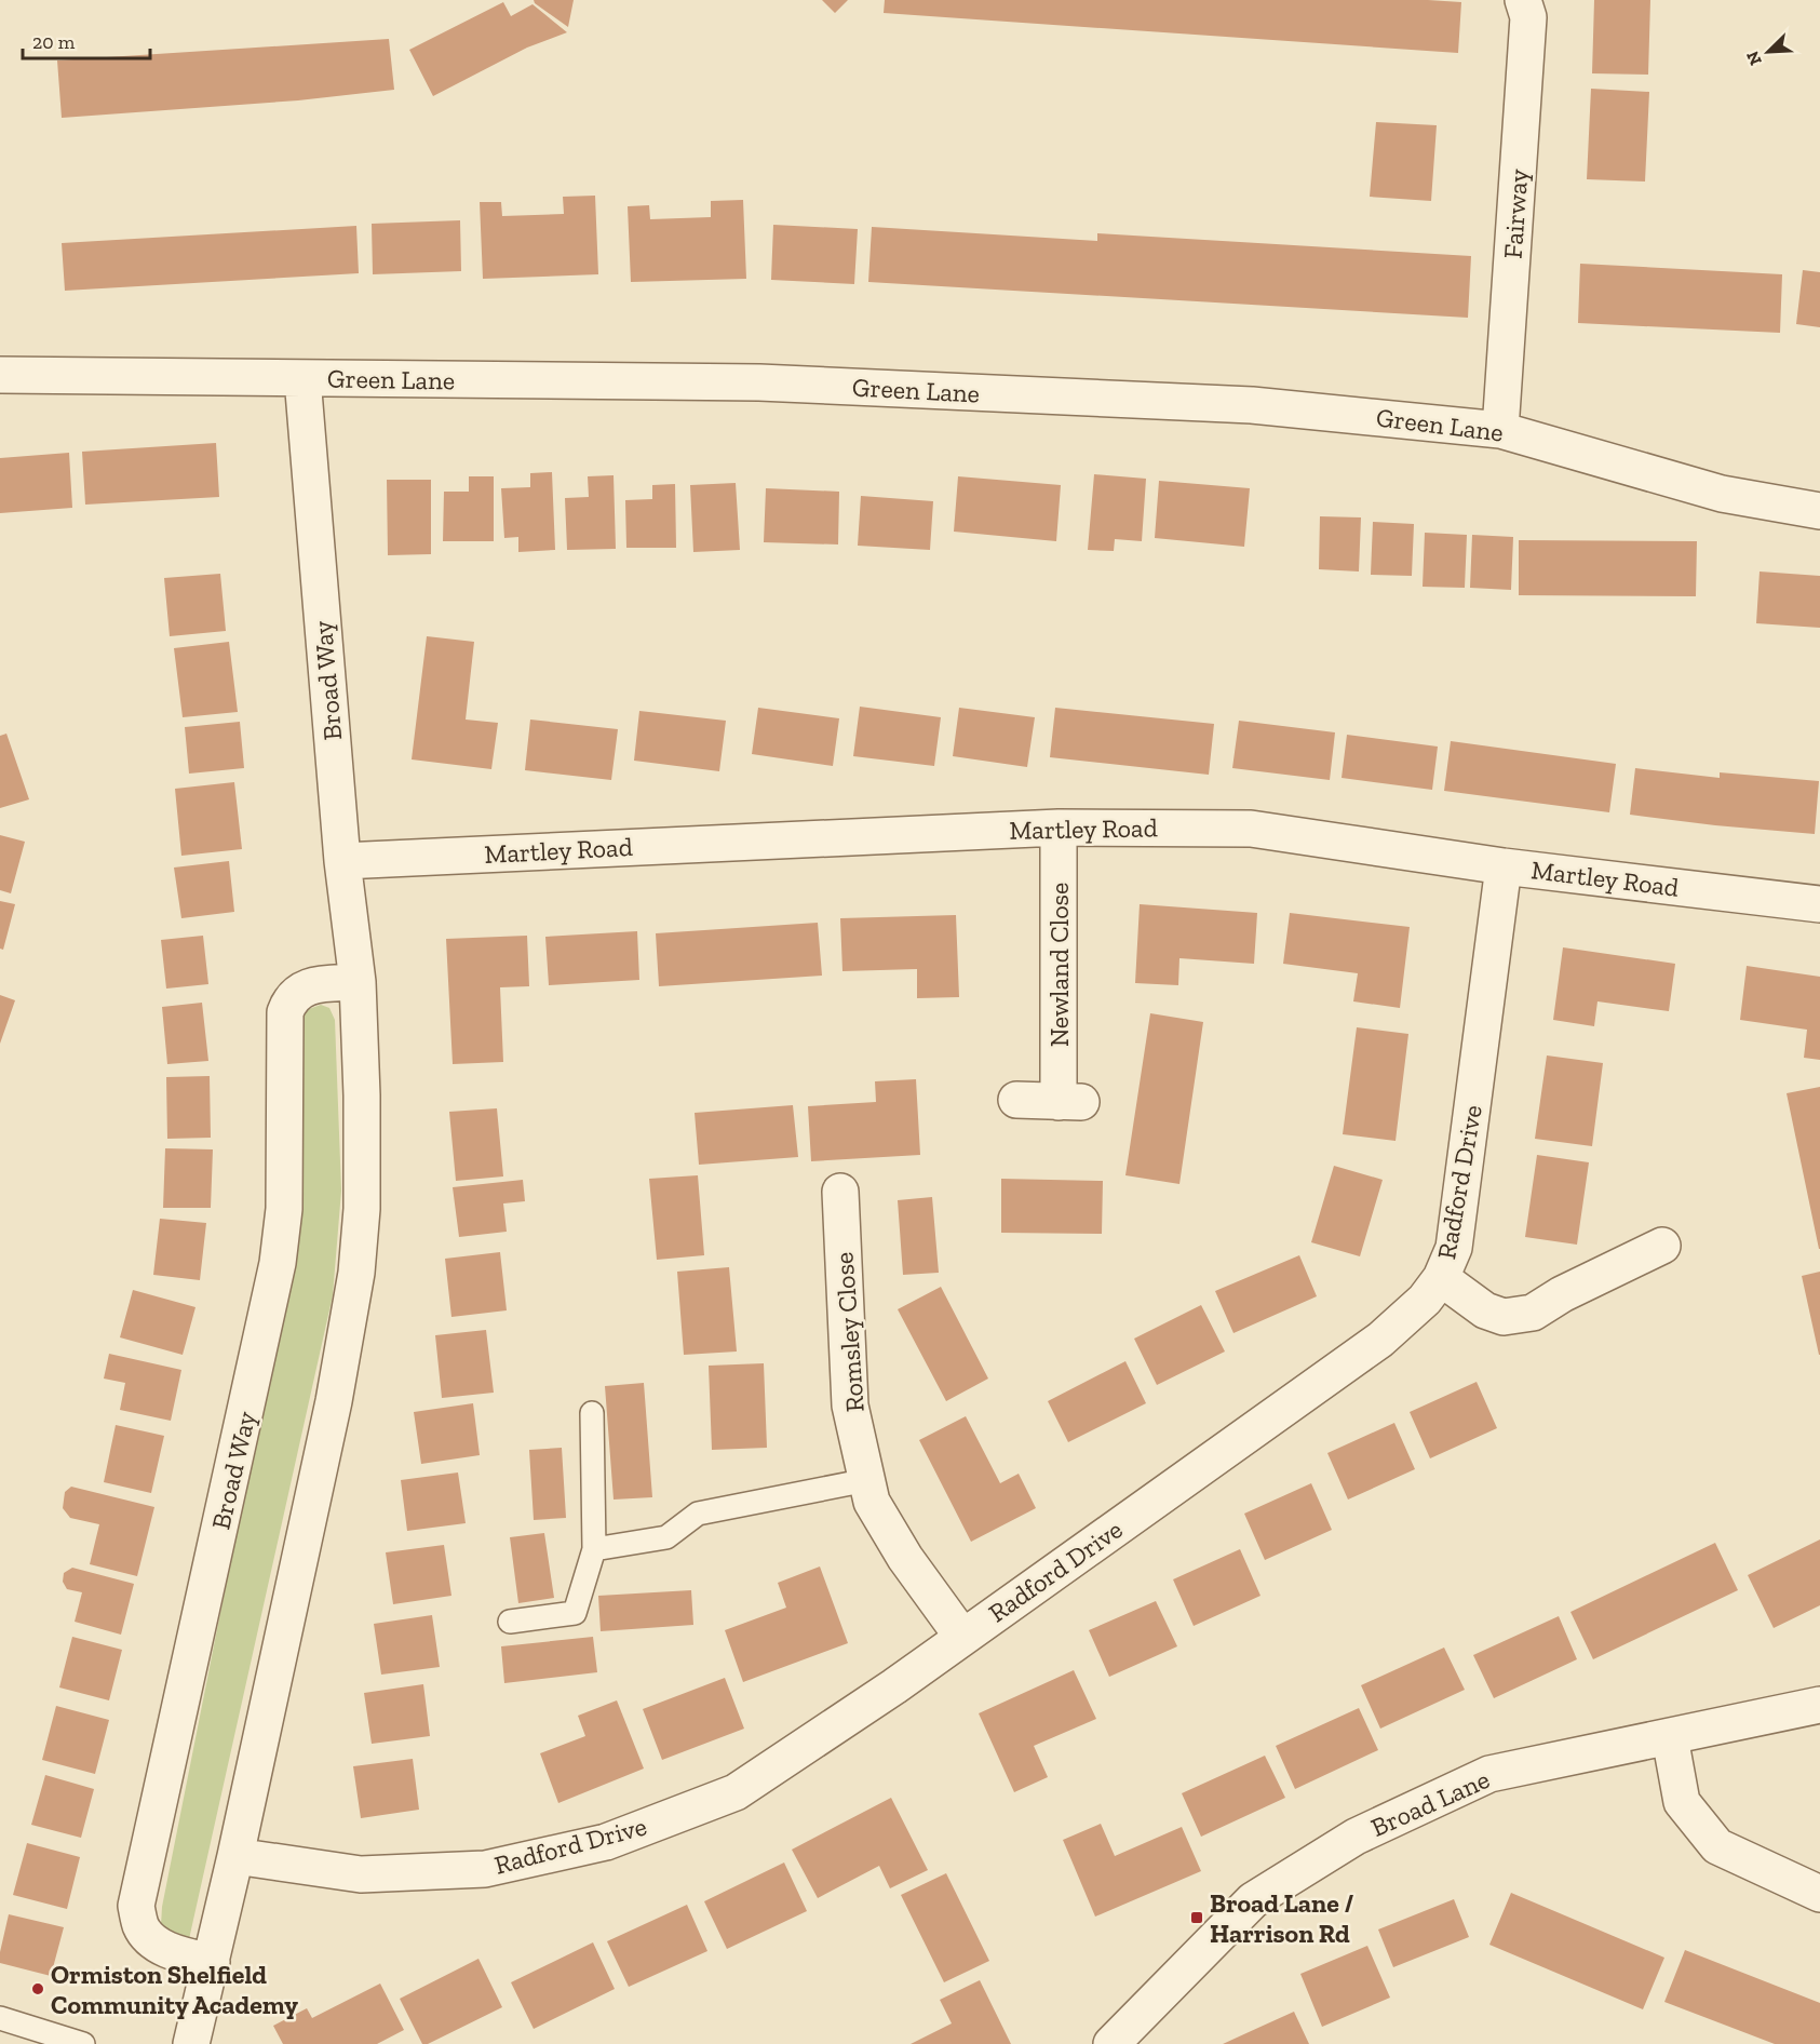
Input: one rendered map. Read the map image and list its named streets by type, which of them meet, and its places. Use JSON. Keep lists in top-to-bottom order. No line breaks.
{"streets":{"street":["Fairway","Green Lane","Broad Way","Martley Road","Newland Close","Radford Drive","Romsley Close","Broad Lane"]},"crossings":[["Fairway","Green Lane"],["Green Lane","Broad Way"],["Broad Way","Martley Road"],["Broad Way","Radford Drive"],["Martley Road","Newland Close"],["Martley Road","Radford Drive"],["Radford Drive","Romsley Close"]],"places":{"transit":["Broad Lane / Harrison Rd"],"other":["Ormiston Shelfield Community Academy"]},"scale_bar":"20 m","north":"bottom left"}
